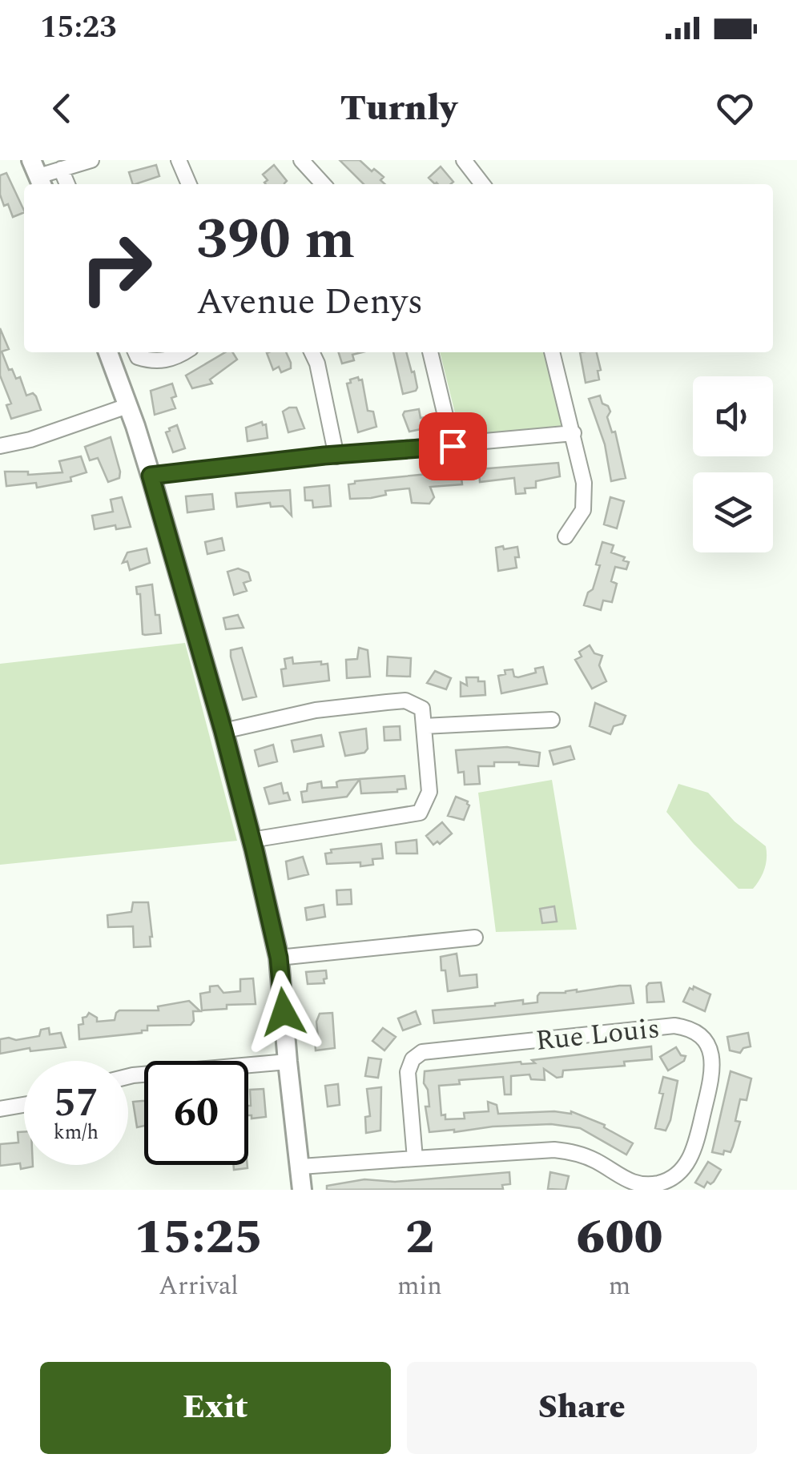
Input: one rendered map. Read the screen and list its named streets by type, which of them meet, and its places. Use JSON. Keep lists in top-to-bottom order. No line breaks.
{"streets":{"street":["Rue Louis"]},"page":{"status":"15:23","header":"Turnly","turn":["390 m","Avenue Denys"],"speed":"57 km/h","limit":"60","eta":["15:25","Arrival","2","min","600","m"],"buttons":["Exit","Share"]}}
